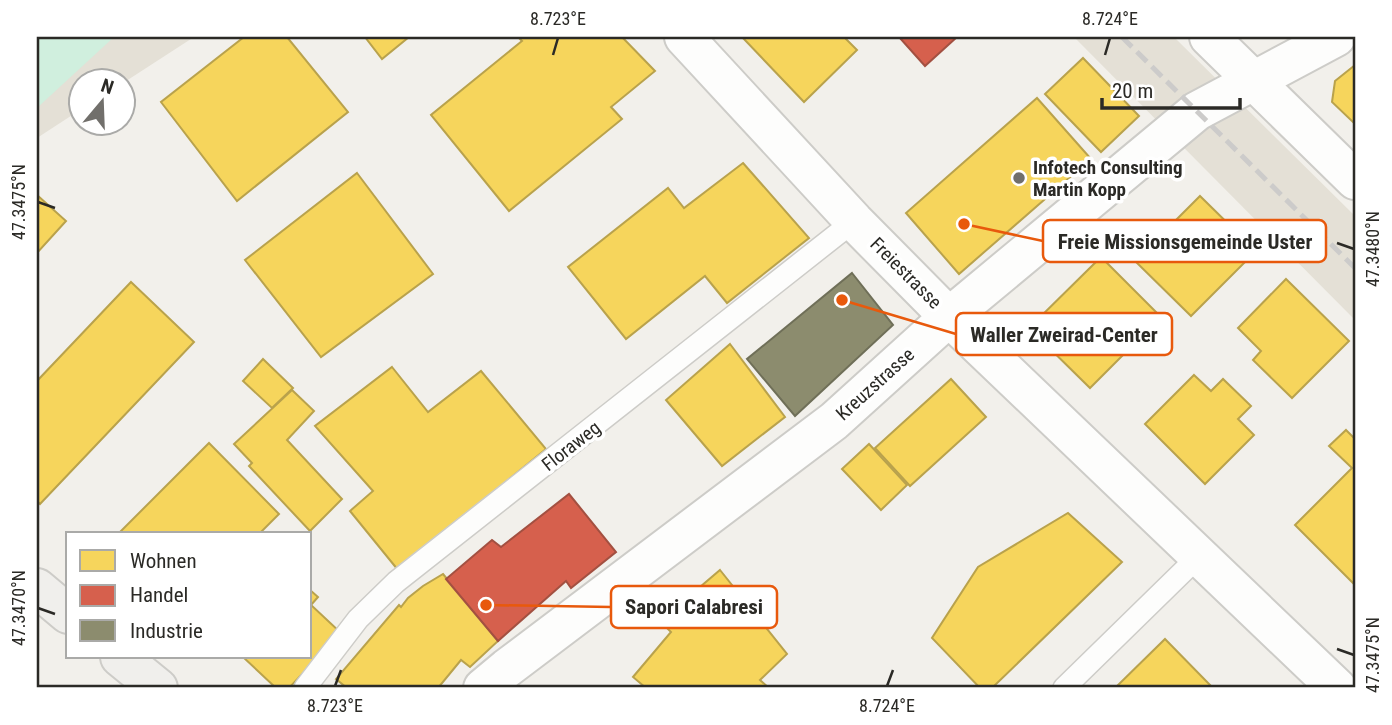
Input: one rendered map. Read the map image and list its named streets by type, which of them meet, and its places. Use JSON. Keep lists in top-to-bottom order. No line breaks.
{"streets":{"street":["Freiestrasse","Kreuzstrasse"],"lane":["Floraweg"]},"crossings":[["Freiestrasse","Kreuzstrasse"],["Freiestrasse","Floraweg"]],"places":["Infotech Consulting Martin Kopp","Freie Missionsgemeinde Uster","Waller Zweirad-Center","Sapori Calabresi"],"legend":["Wohnen","Handel","Industrie"],"scale_bar":"20 m","north":"top","coordinates":["8.723°E","8.724°E","47.3475°N","47.3480°N","47.3470°N"]}
